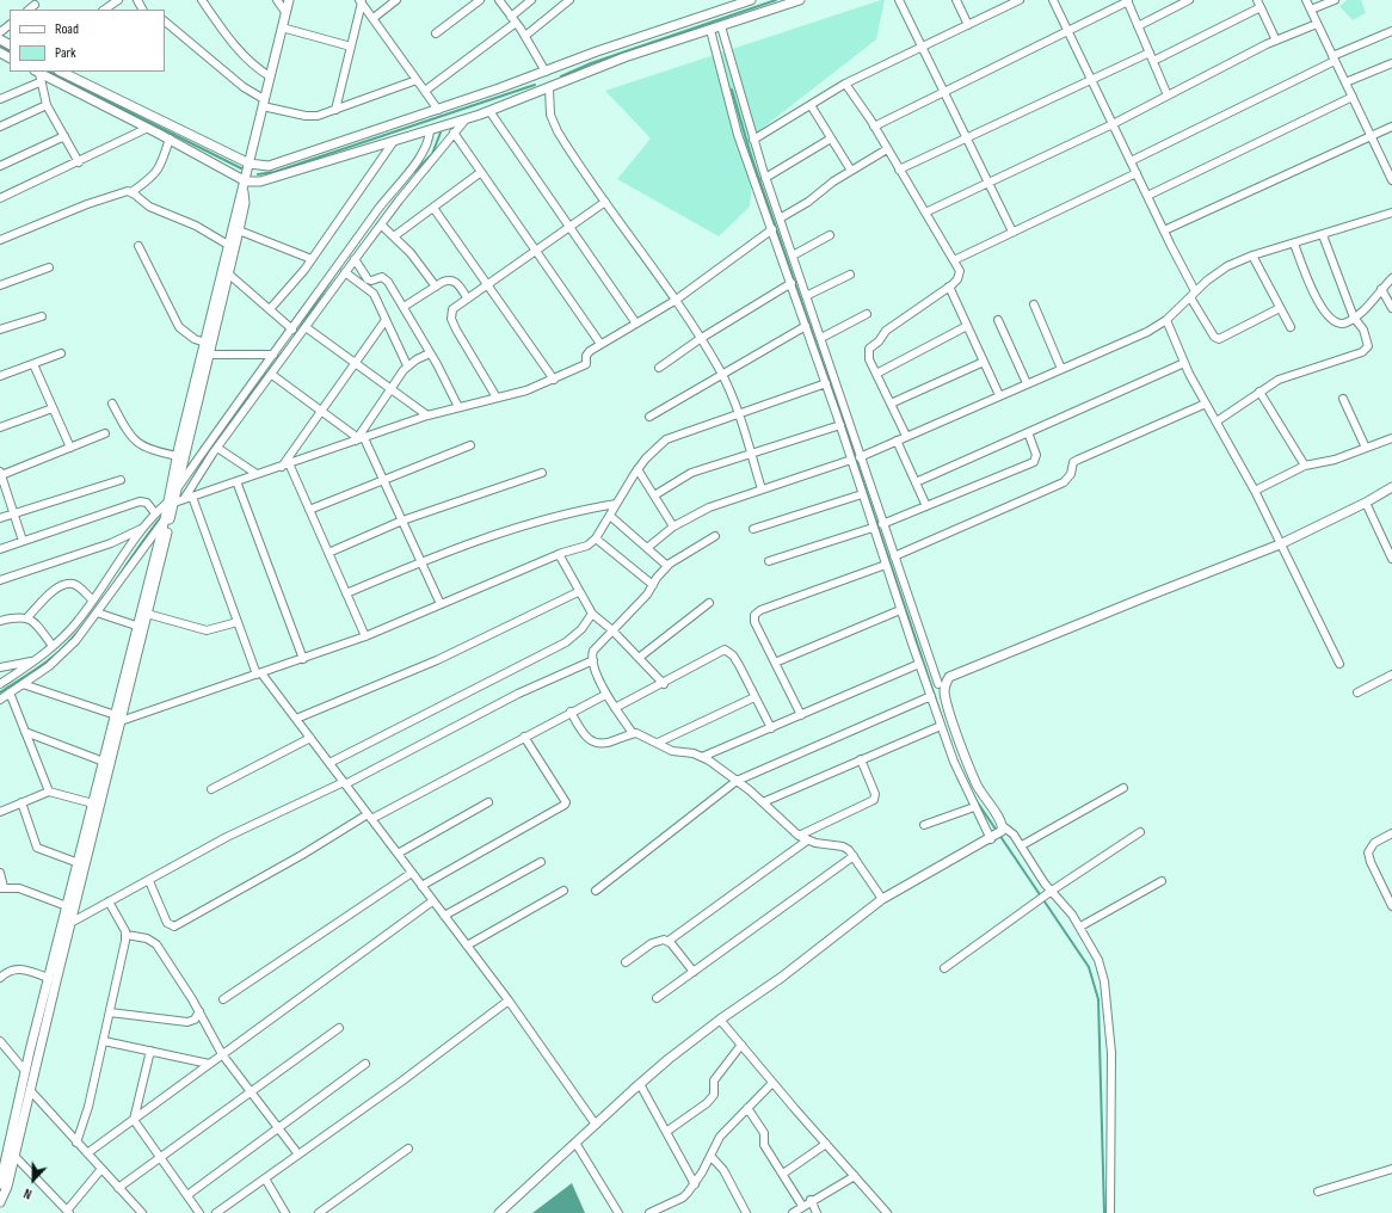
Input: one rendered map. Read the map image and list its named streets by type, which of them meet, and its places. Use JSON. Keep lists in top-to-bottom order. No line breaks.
{"legend":["Road","Park"],"north":"bottom"}
